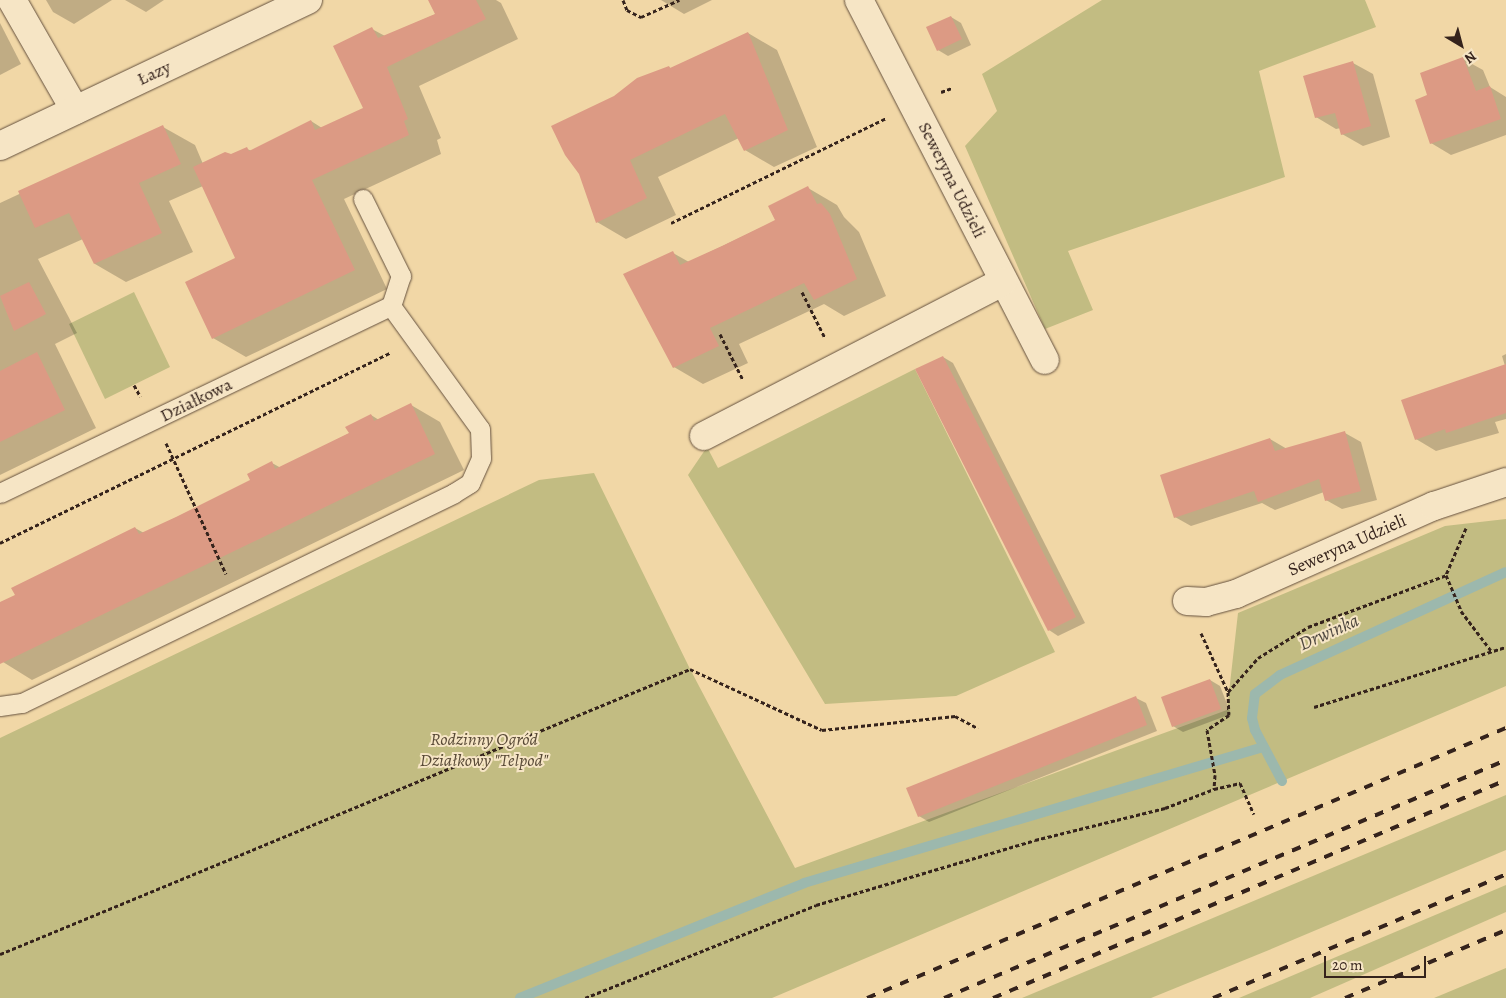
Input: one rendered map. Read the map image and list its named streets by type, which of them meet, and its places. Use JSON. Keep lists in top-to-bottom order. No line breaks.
{"streets":{"street":["Łazy","Seweryna Udzieli"],"lane":["Działkowa"]},"water":["Drwinka"],"parks":["Rodzinny Ogród Działkowy \"Telpod\""],"scale_bar":"20 m","north":"bottom right"}
